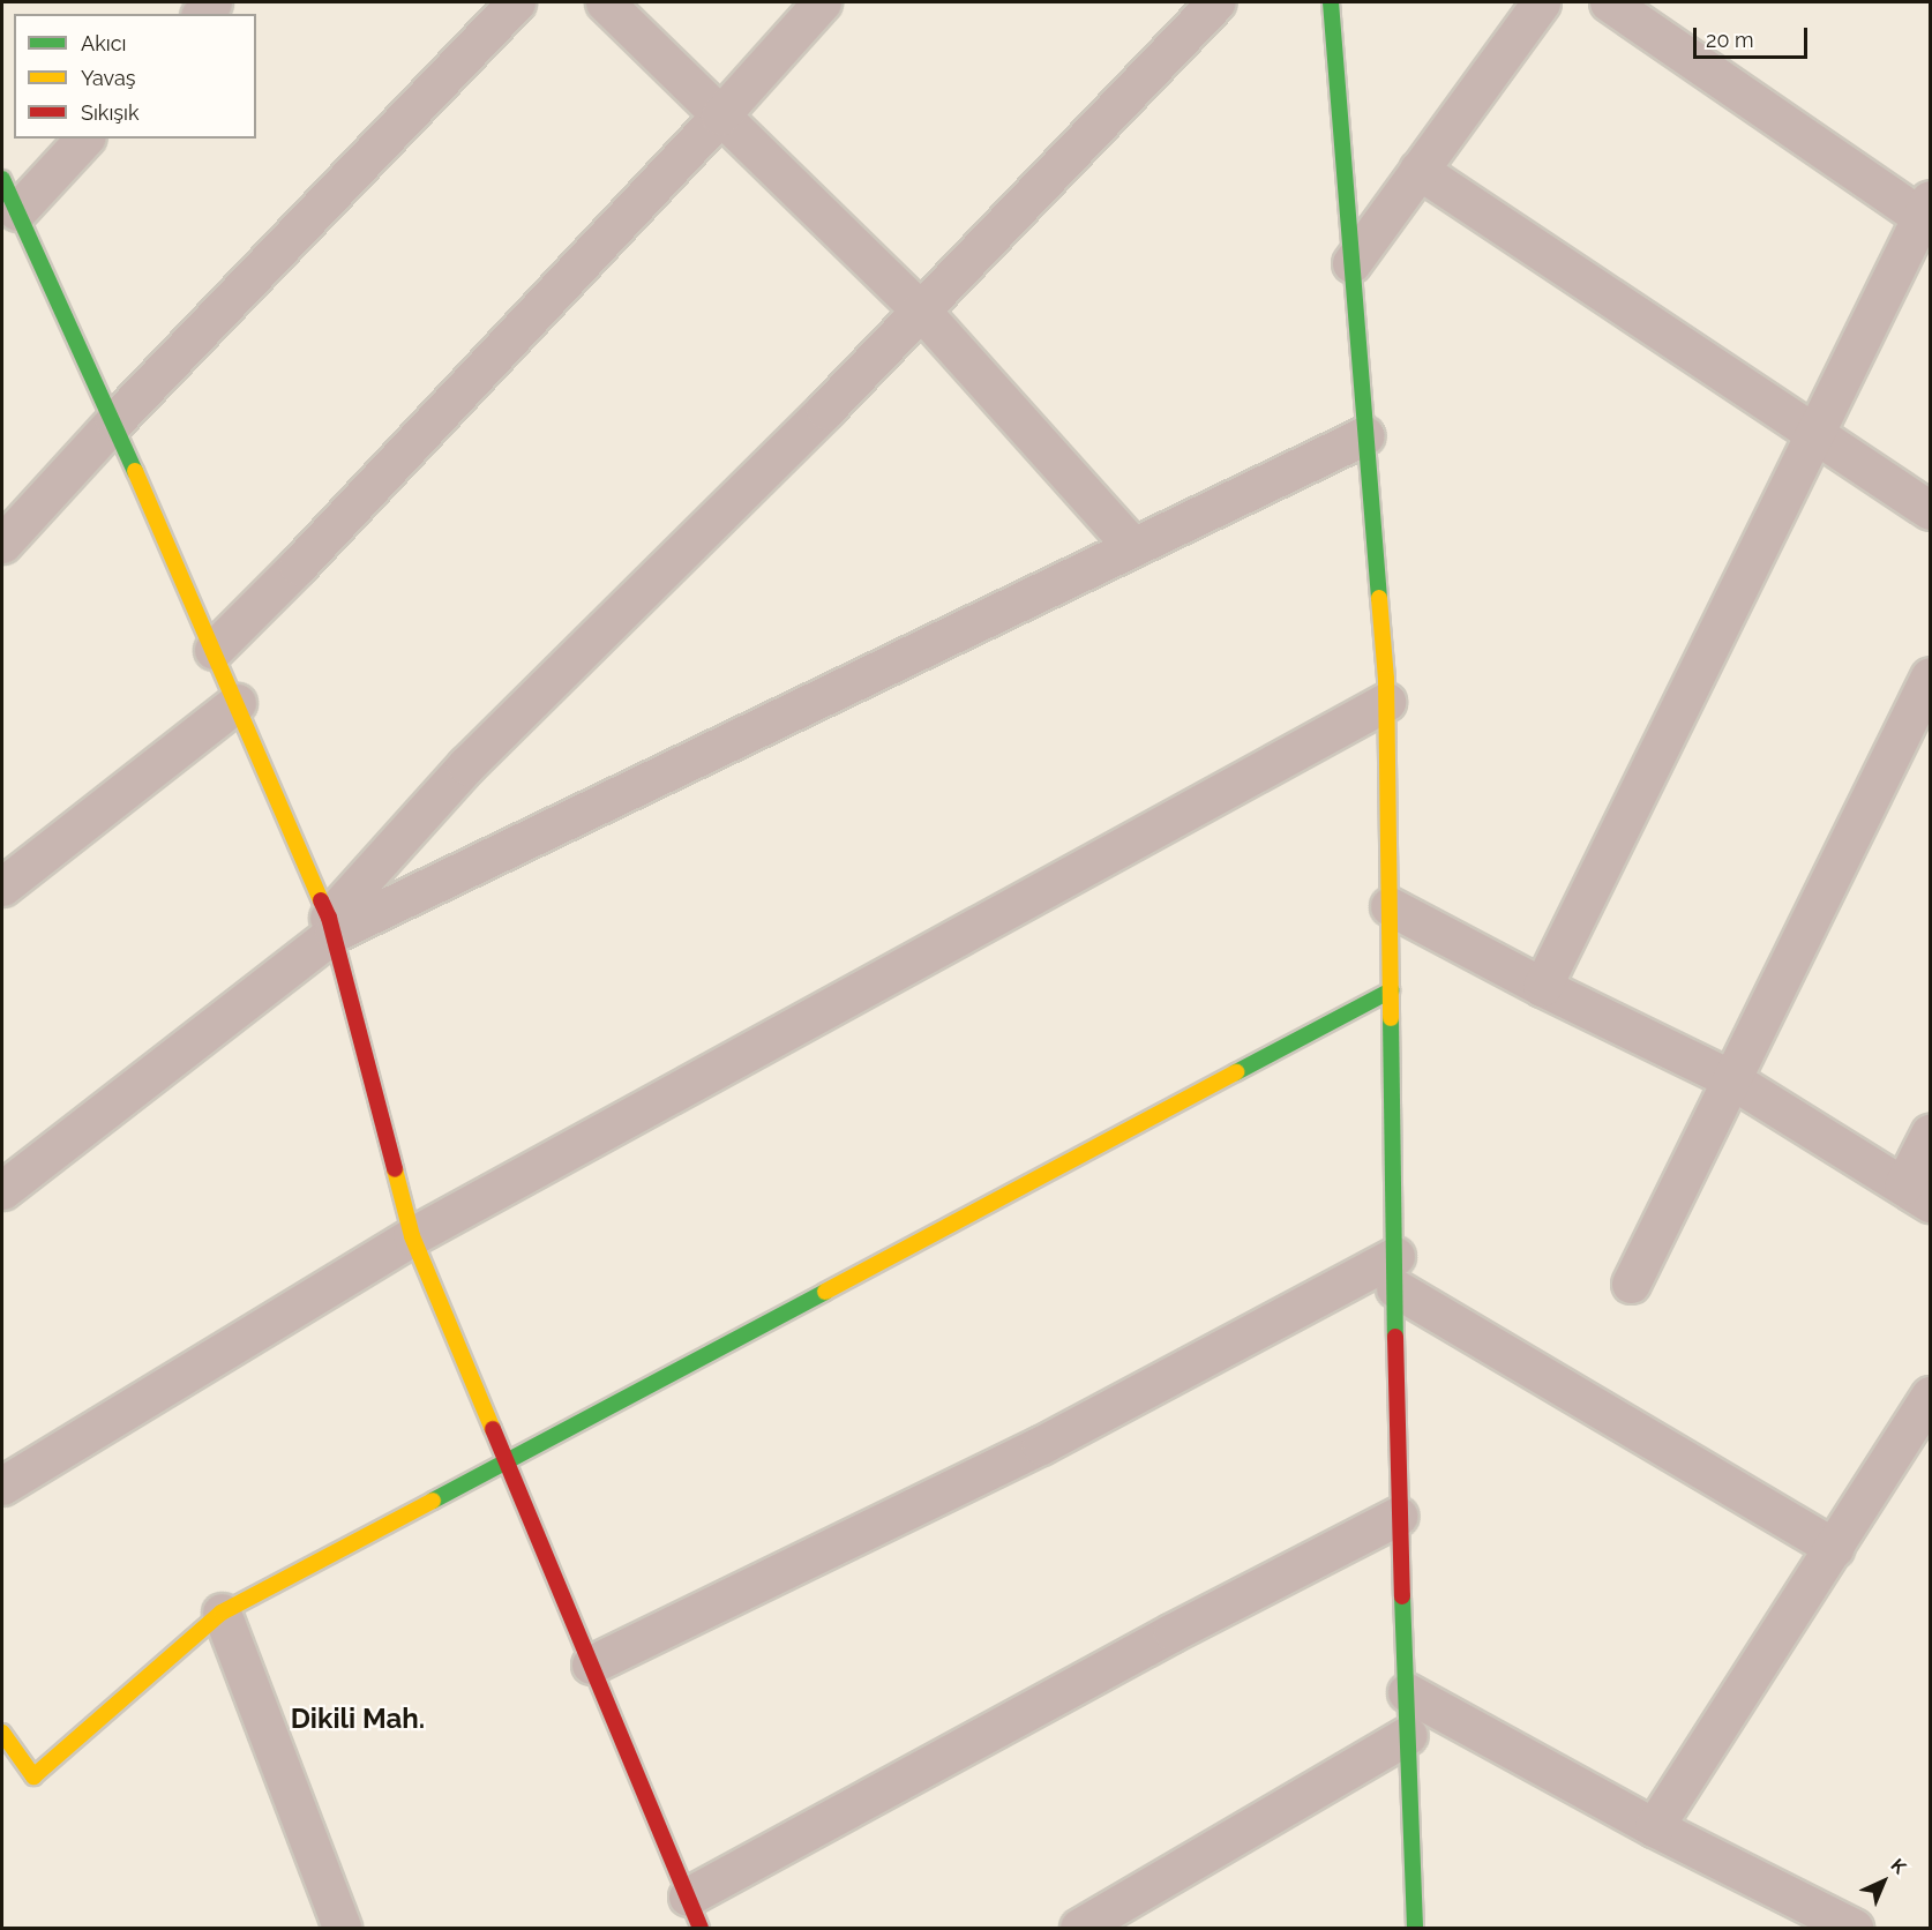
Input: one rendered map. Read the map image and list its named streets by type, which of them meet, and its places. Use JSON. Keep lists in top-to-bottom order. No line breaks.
{"districts":["Dikili Mah."],"legend":["Akıcı","Yavaş","Sıkışık"],"scale_bar":"20 m","north":"top right"}
